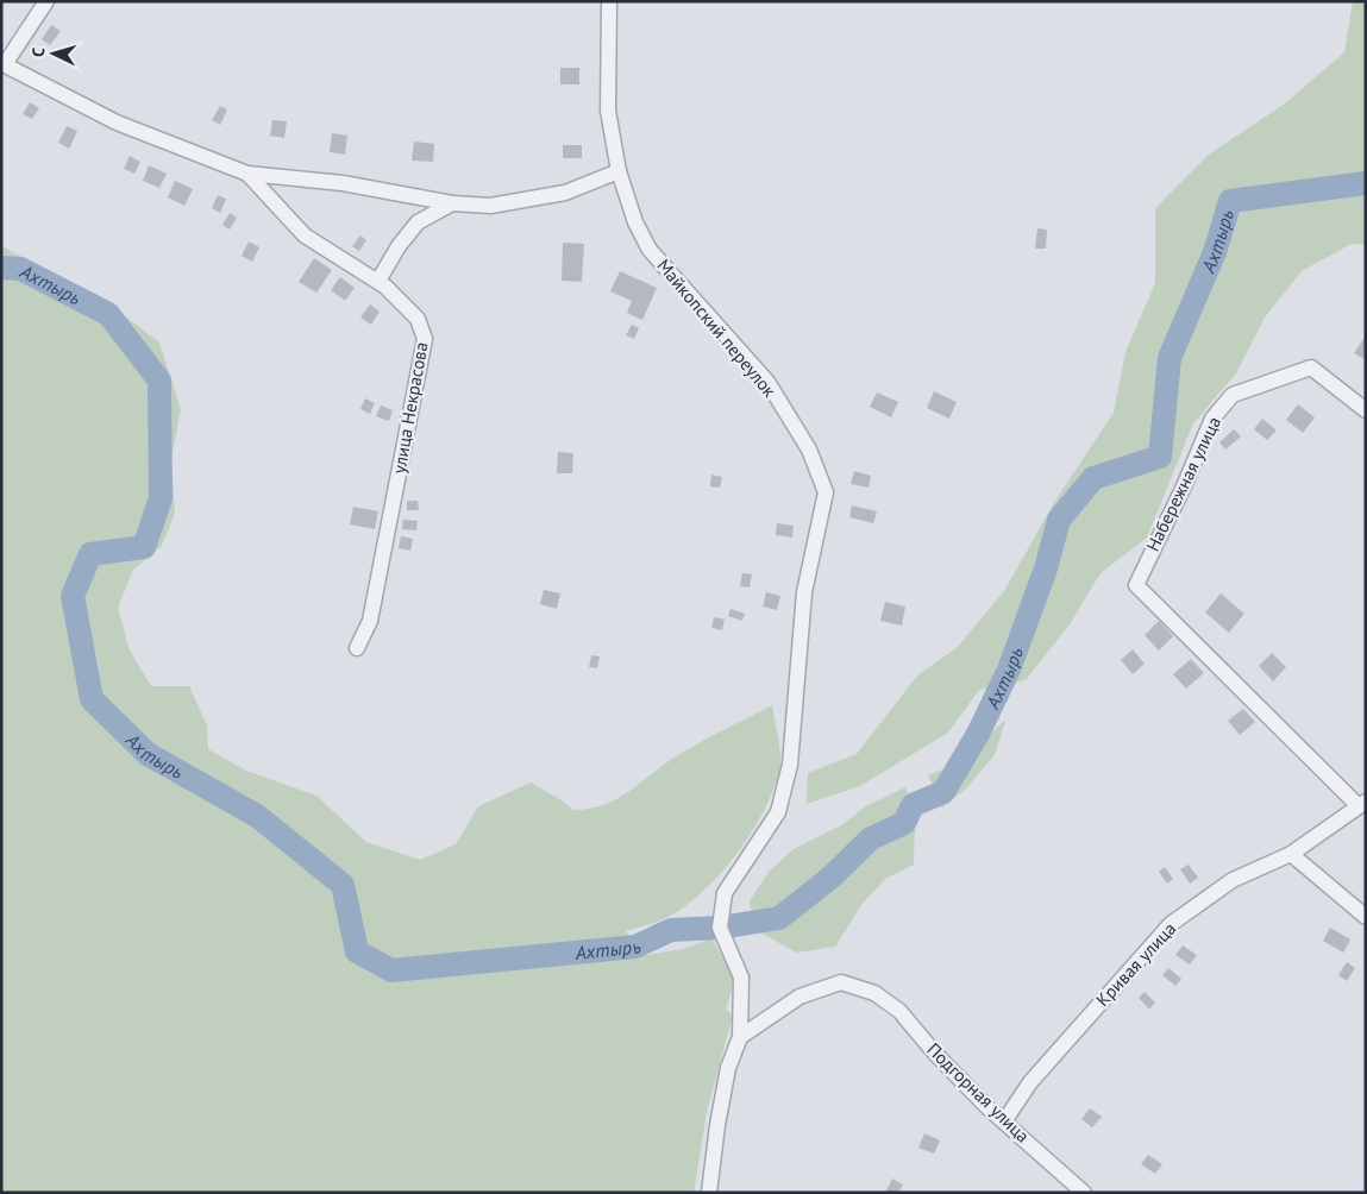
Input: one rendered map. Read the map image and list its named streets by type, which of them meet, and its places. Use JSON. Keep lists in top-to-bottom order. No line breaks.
{"streets":{"street":["Майкопский переулок","улица Некрасова","Набережная улица","Кривая улица","Подгорная улица"]},"crossings":[["Майкопский переулок","улица Некрасова"],["Майкопский переулок","Подгорная улица"],["Набережная улица","Кривая улица"],["Кривая улица","Подгорная улица"]],"water":["Ахтырь"],"north":"left"}
